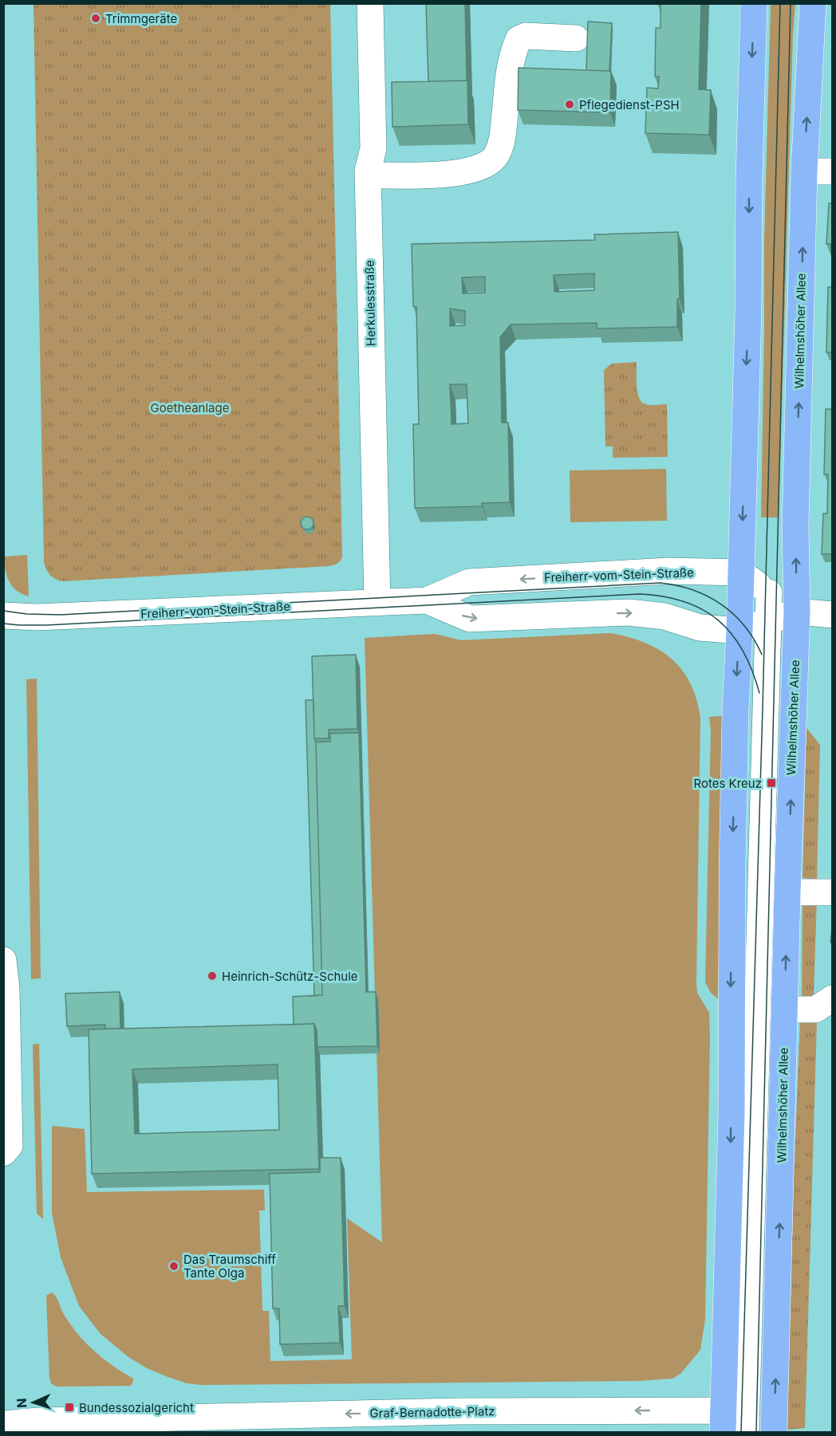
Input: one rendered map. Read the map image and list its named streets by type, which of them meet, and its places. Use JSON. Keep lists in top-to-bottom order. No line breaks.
{"streets":{"main road":["Wilhelmshöher Allee"],"street":["Herkulesstraße","Freiherr-vom-Stein-Straße","Graf-Bernadotte-Platz"]},"crossings":[["Herkulesstraße","Freiherr-vom-Stein-Straße"],["Wilhelmshöher Allee","Freiherr-vom-Stein-Straße"]],"one_way":["Graf-Bernadotte-Platz"],"parks":["Goetheanlage"],"places":{"other":["Trimmgeräte","Pflegedienst-PSH","Heinrich-Schütz-Schule","Das Traumschiff Tante Olga"],"transit":["Rotes Kreuz","Bundessozialgericht"]},"north":"left"}
